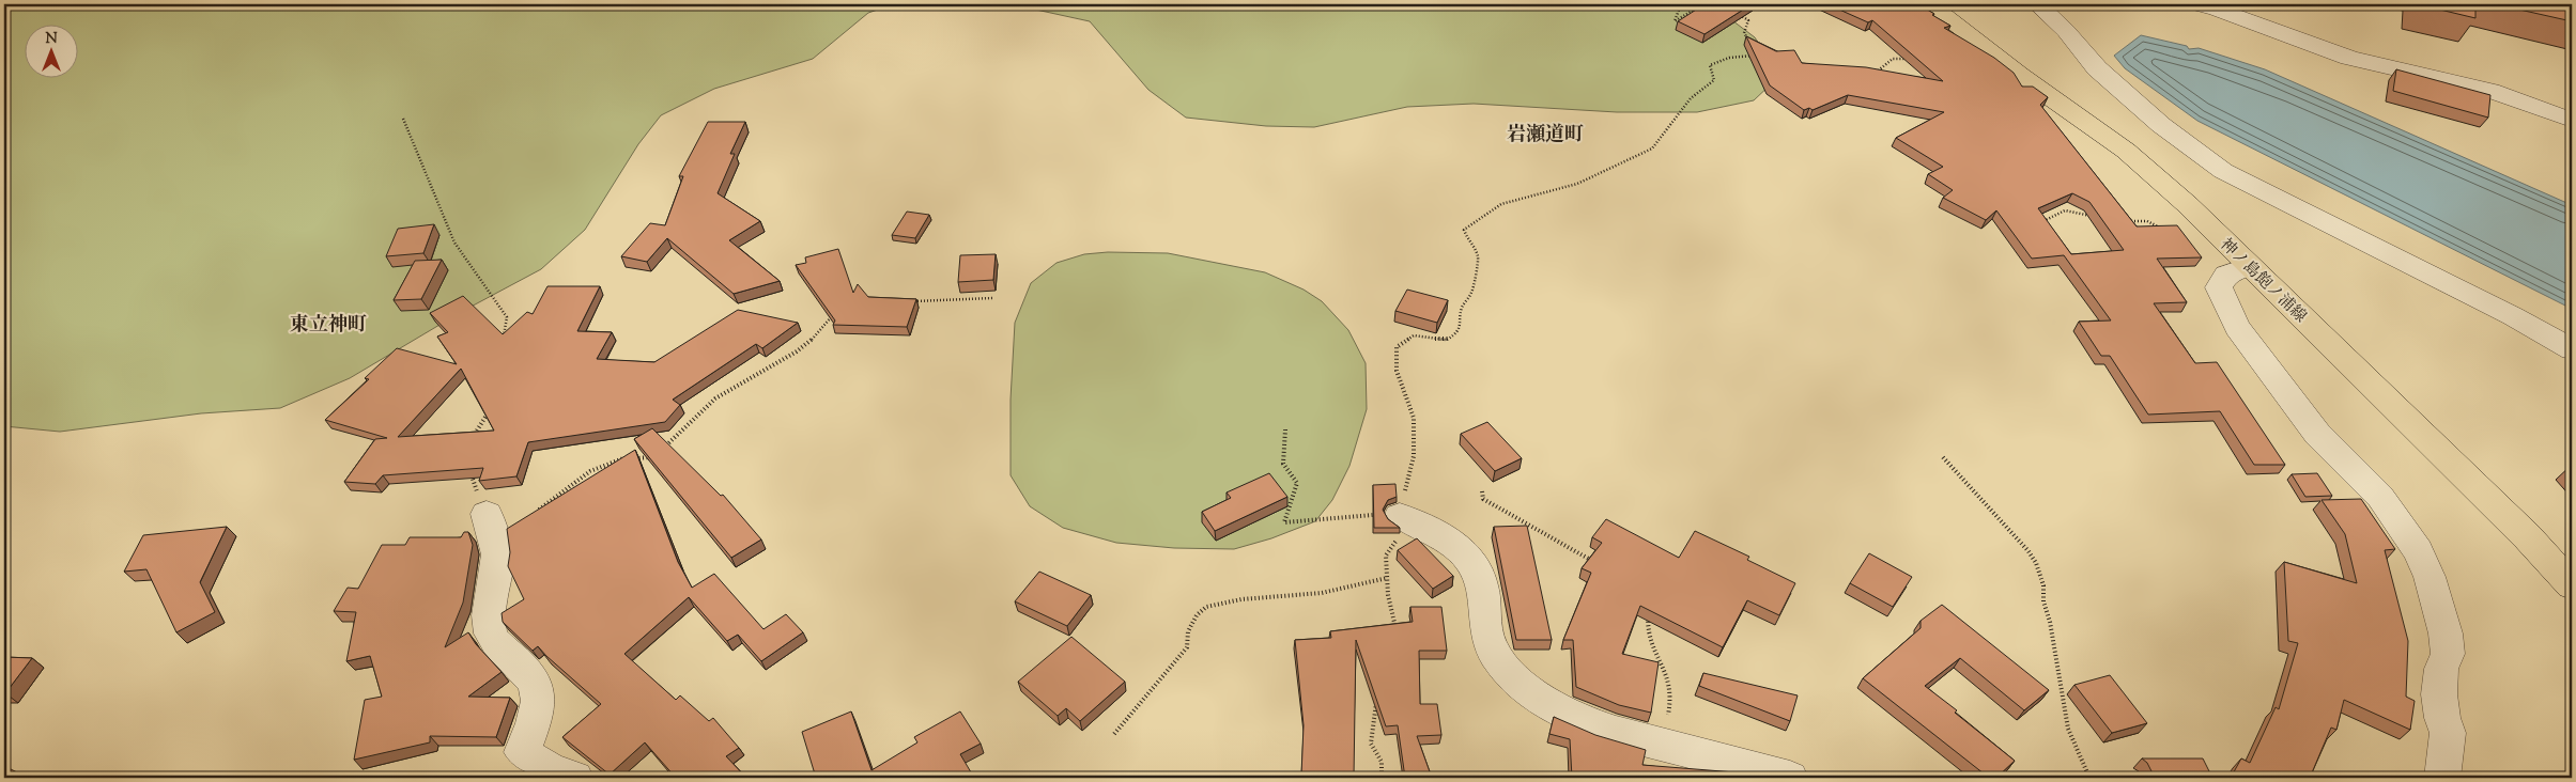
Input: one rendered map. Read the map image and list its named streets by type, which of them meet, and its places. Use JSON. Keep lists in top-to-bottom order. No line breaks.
{"streets":{"main road":["神ノ島飽ノ浦線"]},"districts":["岩瀬道町","東立神町"],"north":"top"}
